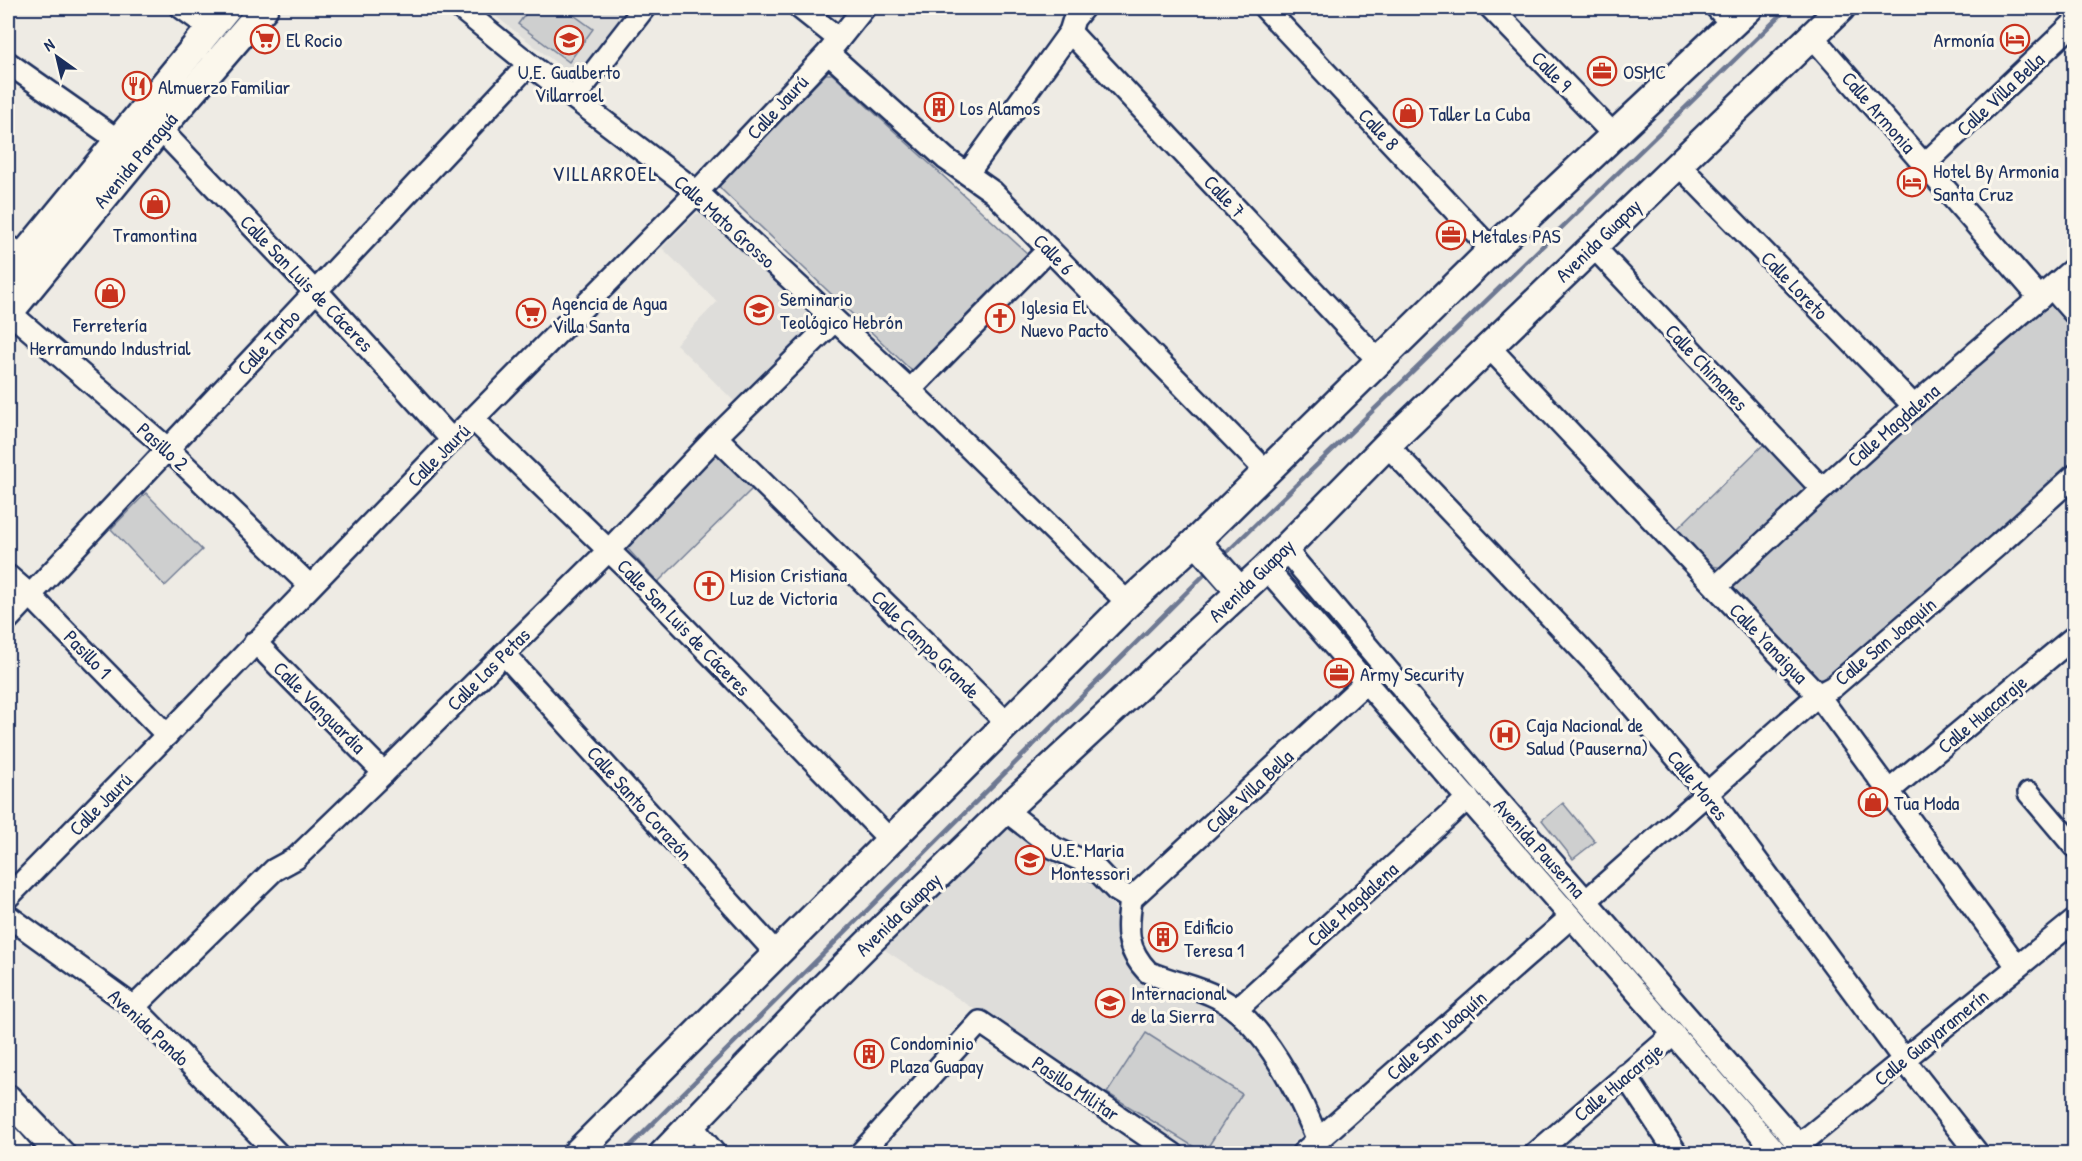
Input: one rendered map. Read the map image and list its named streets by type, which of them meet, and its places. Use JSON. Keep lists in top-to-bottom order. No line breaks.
{"streets":{"main road":["Avenida Paraguá","Avenida Guapay"],"street":["Calle 9","Calle Villa Bella","Calle Jaurú","Calle Armonia","Calle 8","Calle 7","Calle Mato Grosso","Calle 6","Calle San Luis de Cáceres","Calle Loreto","Calle Tarbo","Calle Chimanes","Calle Magdalena","Pasillo 2","Calle San Joaquín","Calle Yanaigua","Calle Campo Grande","Pasillo 1","Calle Las Petas","Calle Vanguardia","Calle Huacaraje","Calle Mores","Calle Santo Corazón","Avenida Pauserna","Avenida Pando","Calle Guayaramerín","Pasillo Militar"]},"crossings":[["Calle Villa Bella","Calle Armonia"],["Calle Villa Bella","Avenida Pauserna"],["Calle Jaurú","Calle Mato Grosso"],["Calle Jaurú","Calle 6"],["Calle Jaurú","Calle San Luis de Cáceres"],["Calle Jaurú","Pasillo 2"],["Calle Jaurú","Pasillo 1"],["Calle Jaurú","Calle Vanguardia"],["Calle Armonia","Avenida Guapay"],["Calle Armonia","Calle Magdalena"],["Avenida Paraguá","Calle San Luis de Cáceres"],["Avenida Paraguá","Pasillo 2"],["Calle Mato Grosso","Calle Tarbo"],["Calle Mato Grosso","Calle Las Petas"],["Avenida Guapay","Calle Loreto"],["Avenida Guapay","Calle Chimanes"],["Avenida Guapay","Calle Yanaigua"],["Avenida Guapay","Calle Mores"],["Avenida Guapay","Avenida Pauserna"],["Calle San Luis de Cáceres","Calle Tarbo"],["Calle San Luis de Cáceres","Calle Las Petas"],["Calle Loreto","Calle Magdalena"],["Calle Tarbo","Pasillo 2"],["Calle Tarbo","Pasillo 1"],["Calle Chimanes","Calle Magdalena"],["Calle Magdalena","Calle Yanaigua"],["Calle Magdalena","Avenida Pauserna"],["Calle San Joaquín","Calle Yanaigua"],["Calle San Joaquín","Calle Mores"],["Calle San Joaquín","Avenida Pauserna"],["Calle Yanaigua","Calle Huacaraje"],["Calle Yanaigua","Calle Guayaramerín"],["Calle Campo Grande","Calle Las Petas"],["Calle Las Petas","Calle Vanguardia"],["Calle Las Petas","Calle Santo Corazón"],["Calle Las Petas","Avenida Pando"],["Calle Huacaraje","Avenida Pauserna"],["Calle Mores","Calle Guayaramerín"],["Avenida Pauserna","Calle Guayaramerín"]],"districts":["VILLARROEL"],"places":{"supermarket":["El Rocio","Agencia de Agua Villa Santa"],"hotel":["Armonía","Hotel By Armonia Santa Cruz"],"school or university":["U.E. Gualberto Villarroel","Seminario Teológico Hebrón","U.E. Maria Montessori","Internacional de la Sierra"],"office":["OSMC","Metales PAS","Army Security"],"restaurant":["Almuerzo Familiar"],"building":["Los Alamos","Edificio Teresa 1","Condominio Plaza Guapay"],"shop":["Taller La Cuba","Tramontina","Ferretería Herramundo Industrial","Tua Moda"],"church":["Iglesia El Nuevo Pacto","Mision Cristiana Luz de Victoria"],"hospital":["Caja Nacional de Salud (Pauserna)"]},"north":"top left"}
